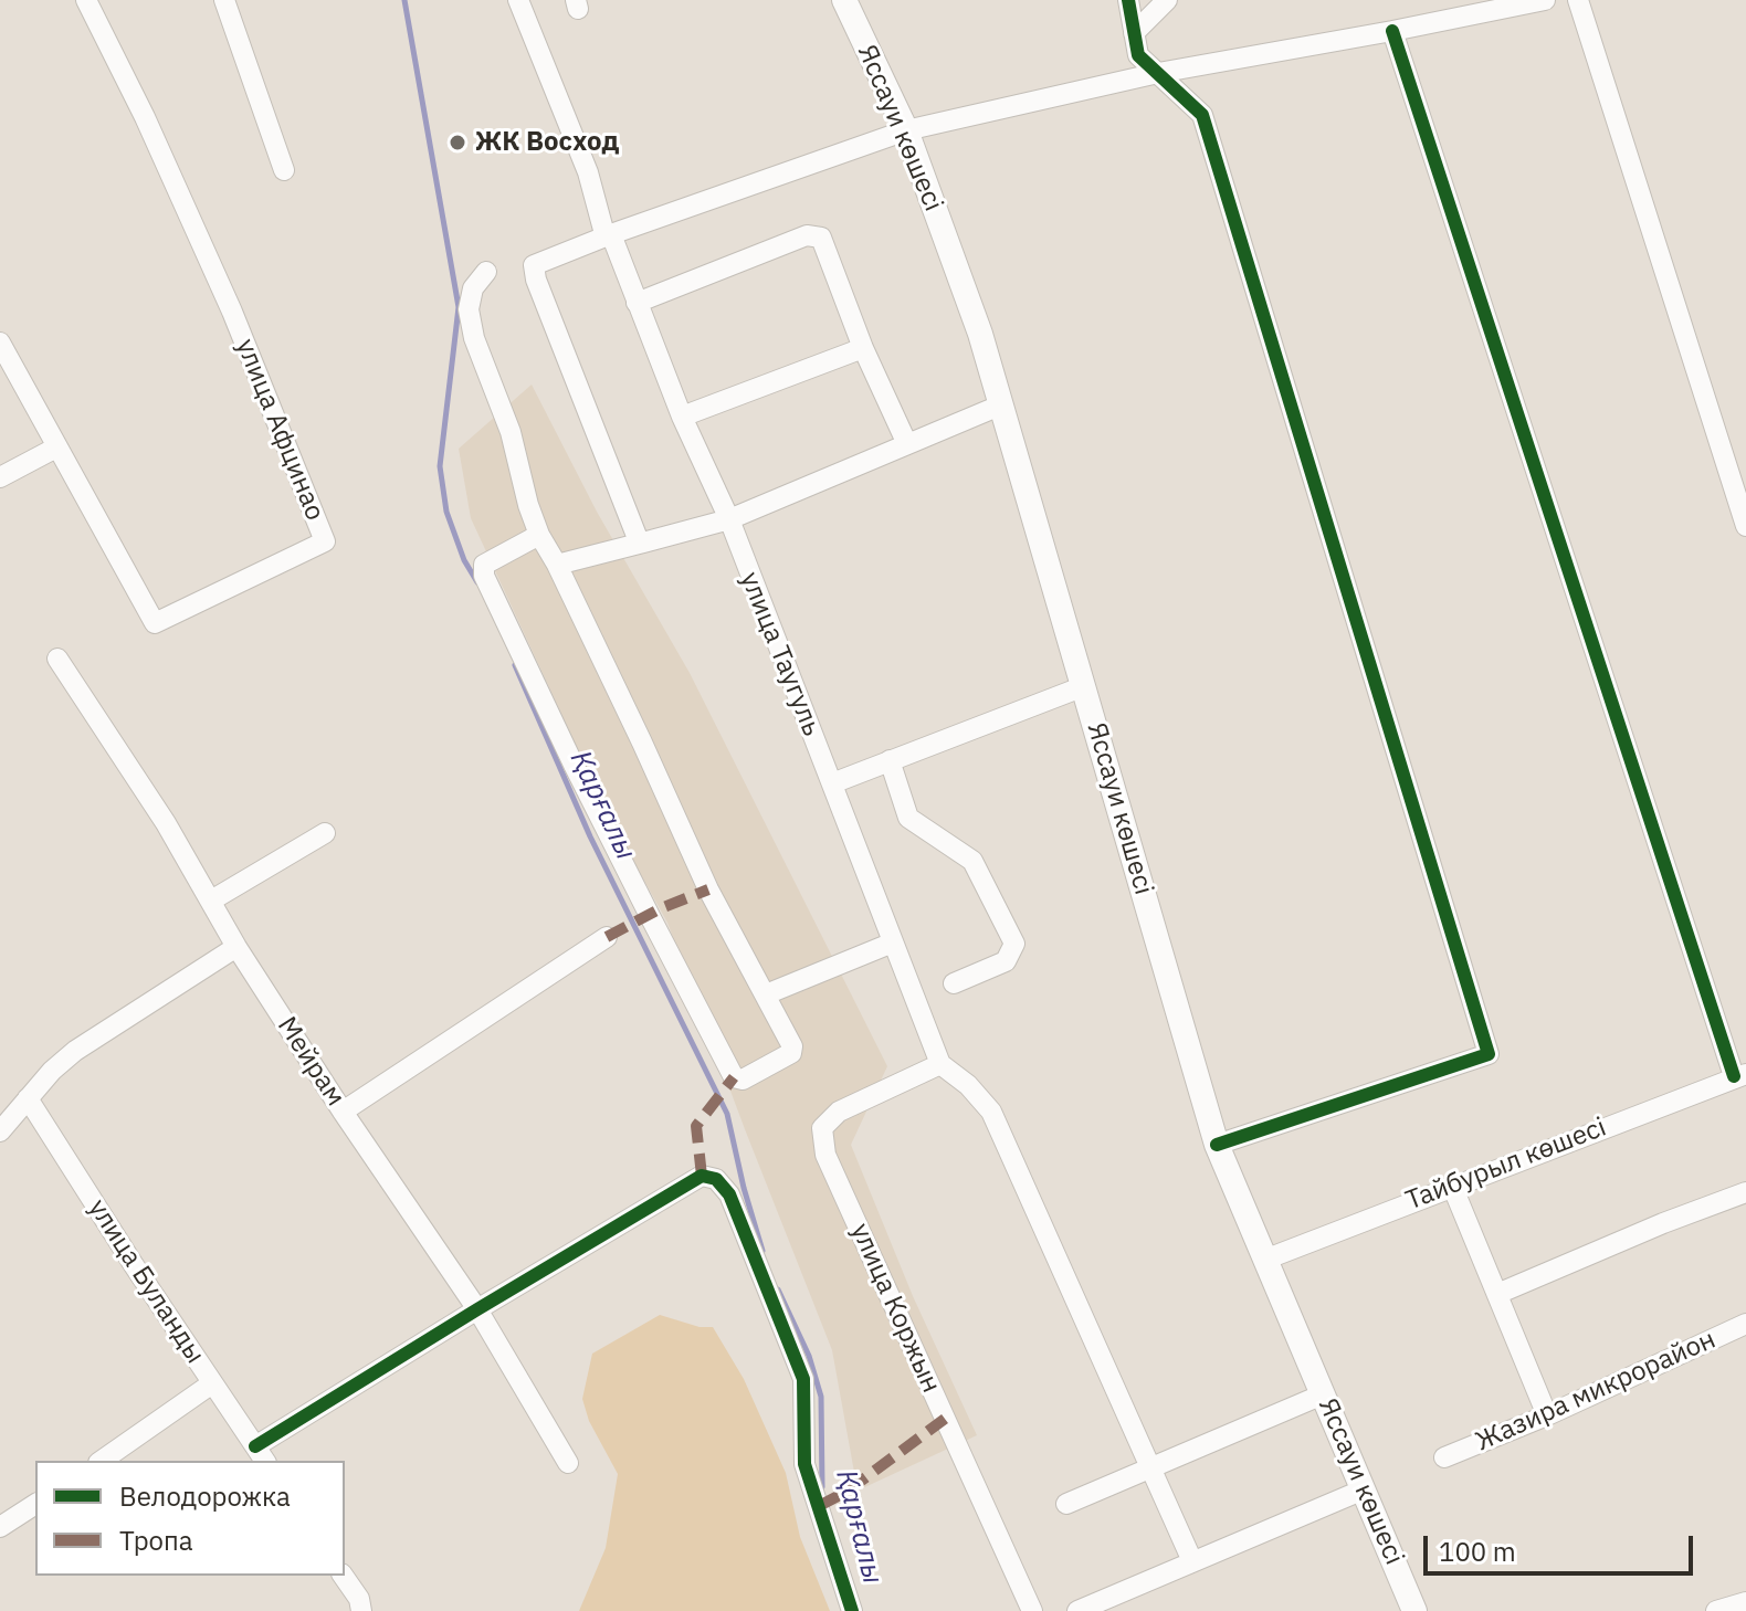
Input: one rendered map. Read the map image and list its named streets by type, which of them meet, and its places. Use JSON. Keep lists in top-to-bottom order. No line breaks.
{"streets":{"main road":["Яссауи көшесі"],"street":["улица Афцинао","улица Таугуль","Мейрам","Тайбурыл көшесі","улица Буланды","улица Коржын","Жазира микрорайон"]},"crossings":[["Яссауи көшесі","Тайбурыл көшесі"],["улица Таугуль","улица Коржын"]],"water":["Қарғалы"],"places":["ЖК Восход"],"legend":["Велодорожка","Тропа"],"scale_bar":"100 m"}
